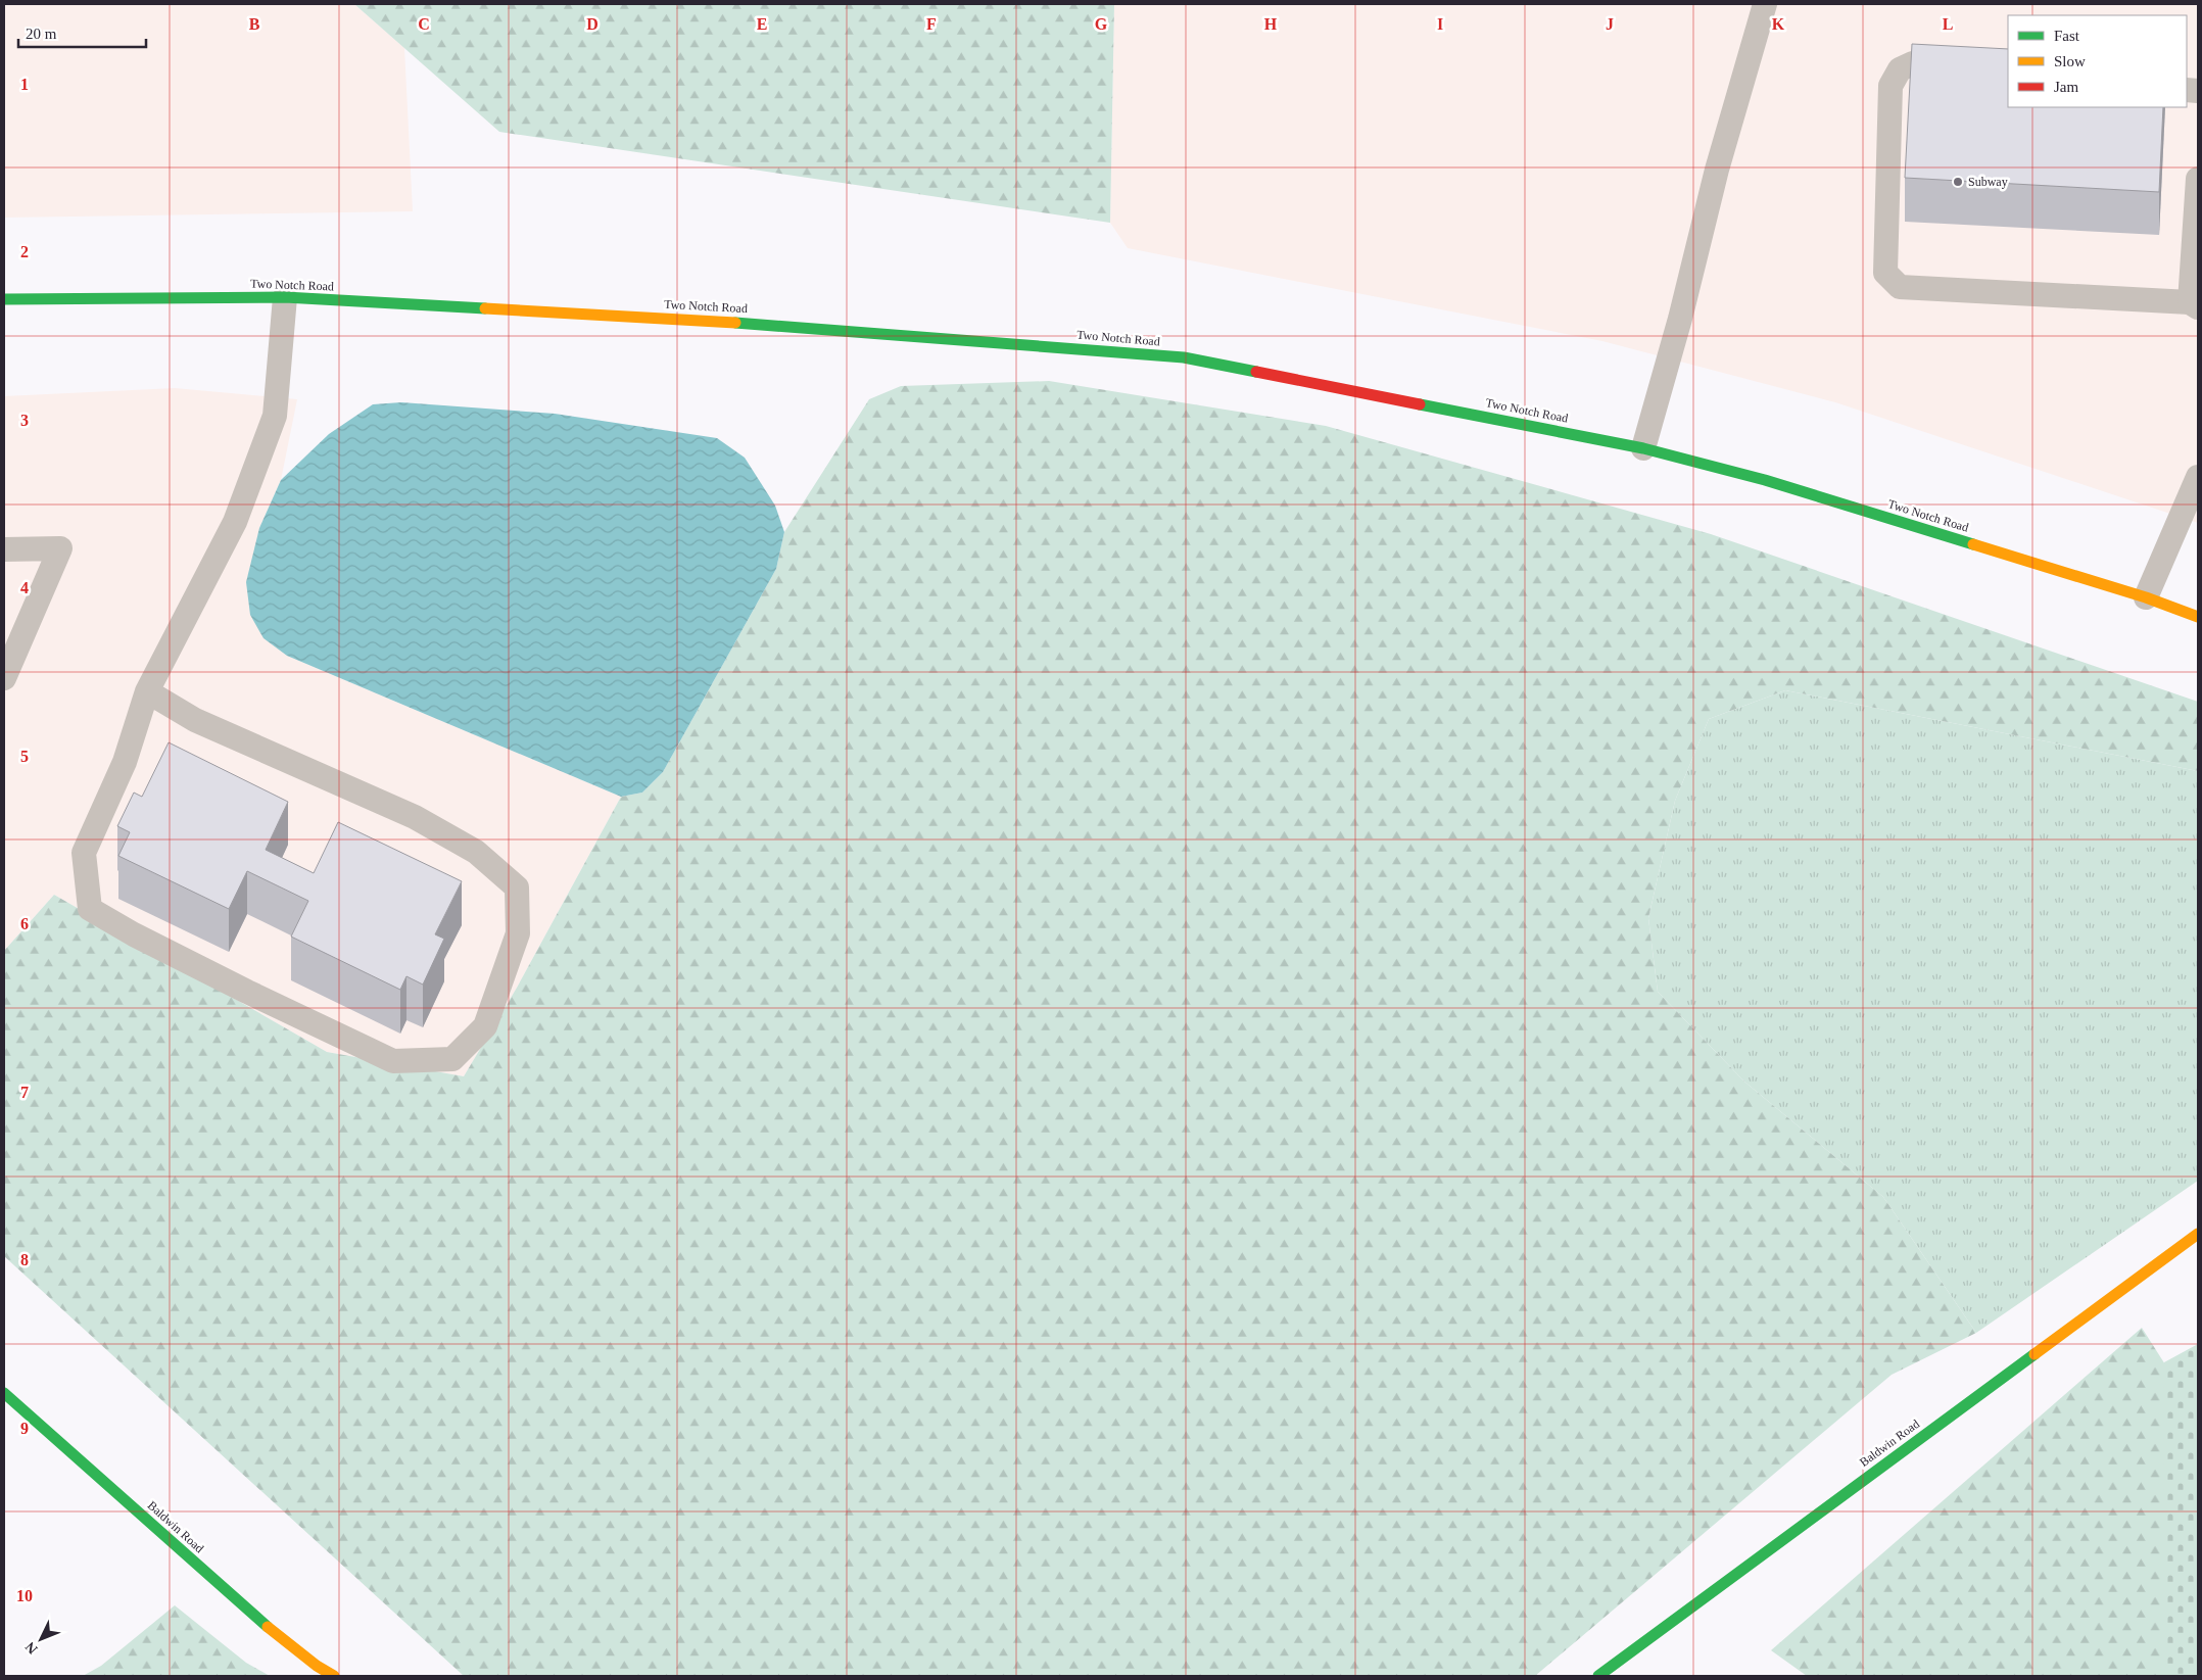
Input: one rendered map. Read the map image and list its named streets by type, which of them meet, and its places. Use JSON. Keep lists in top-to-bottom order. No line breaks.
{"streets":{"main road":["Two Notch Road","Baldwin Road"]},"places":["Subway"],"legend":["Fast","Slow","Jam"],"scale_bar":"20 m","north":"bottom left","grid":{"columns":["B","C","D","E","F","G","H","I","J","K","L"],"rows":["1","2","3","4","5","6","7","8","9","10"]}}
